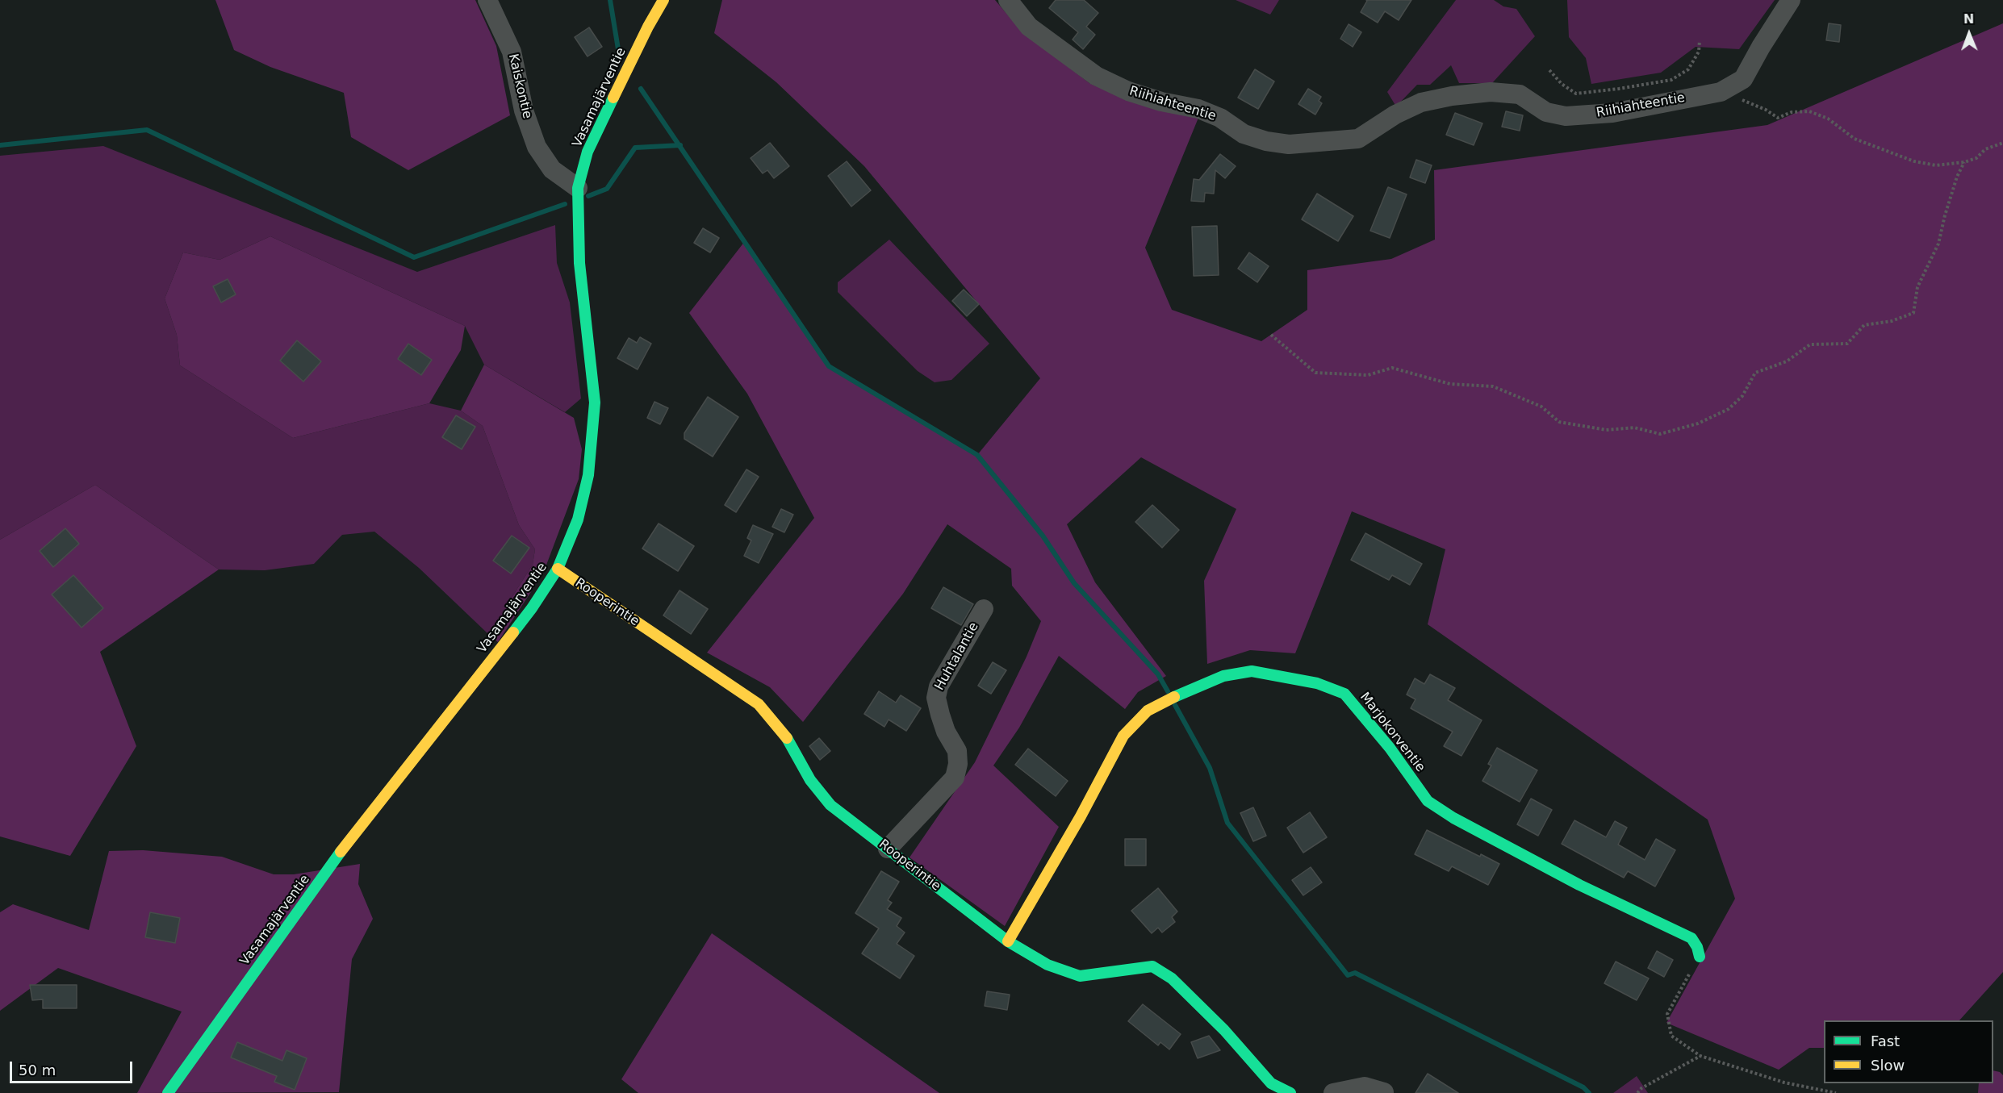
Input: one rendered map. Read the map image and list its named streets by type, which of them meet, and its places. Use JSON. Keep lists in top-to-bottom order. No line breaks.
{"streets":{"street":["Kaiskontie","Vasamajärventie","Riihiahteentie","Rooperintie","Huhtalantie","Marjokorventie"]},"crossings":[["Kaiskontie","Vasamajärventie"],["Vasamajärventie","Rooperintie"],["Rooperintie","Huhtalantie"],["Rooperintie","Marjokorventie"]],"legend":["Fast","Slow"],"scale_bar":"50 m","north":"top"}
